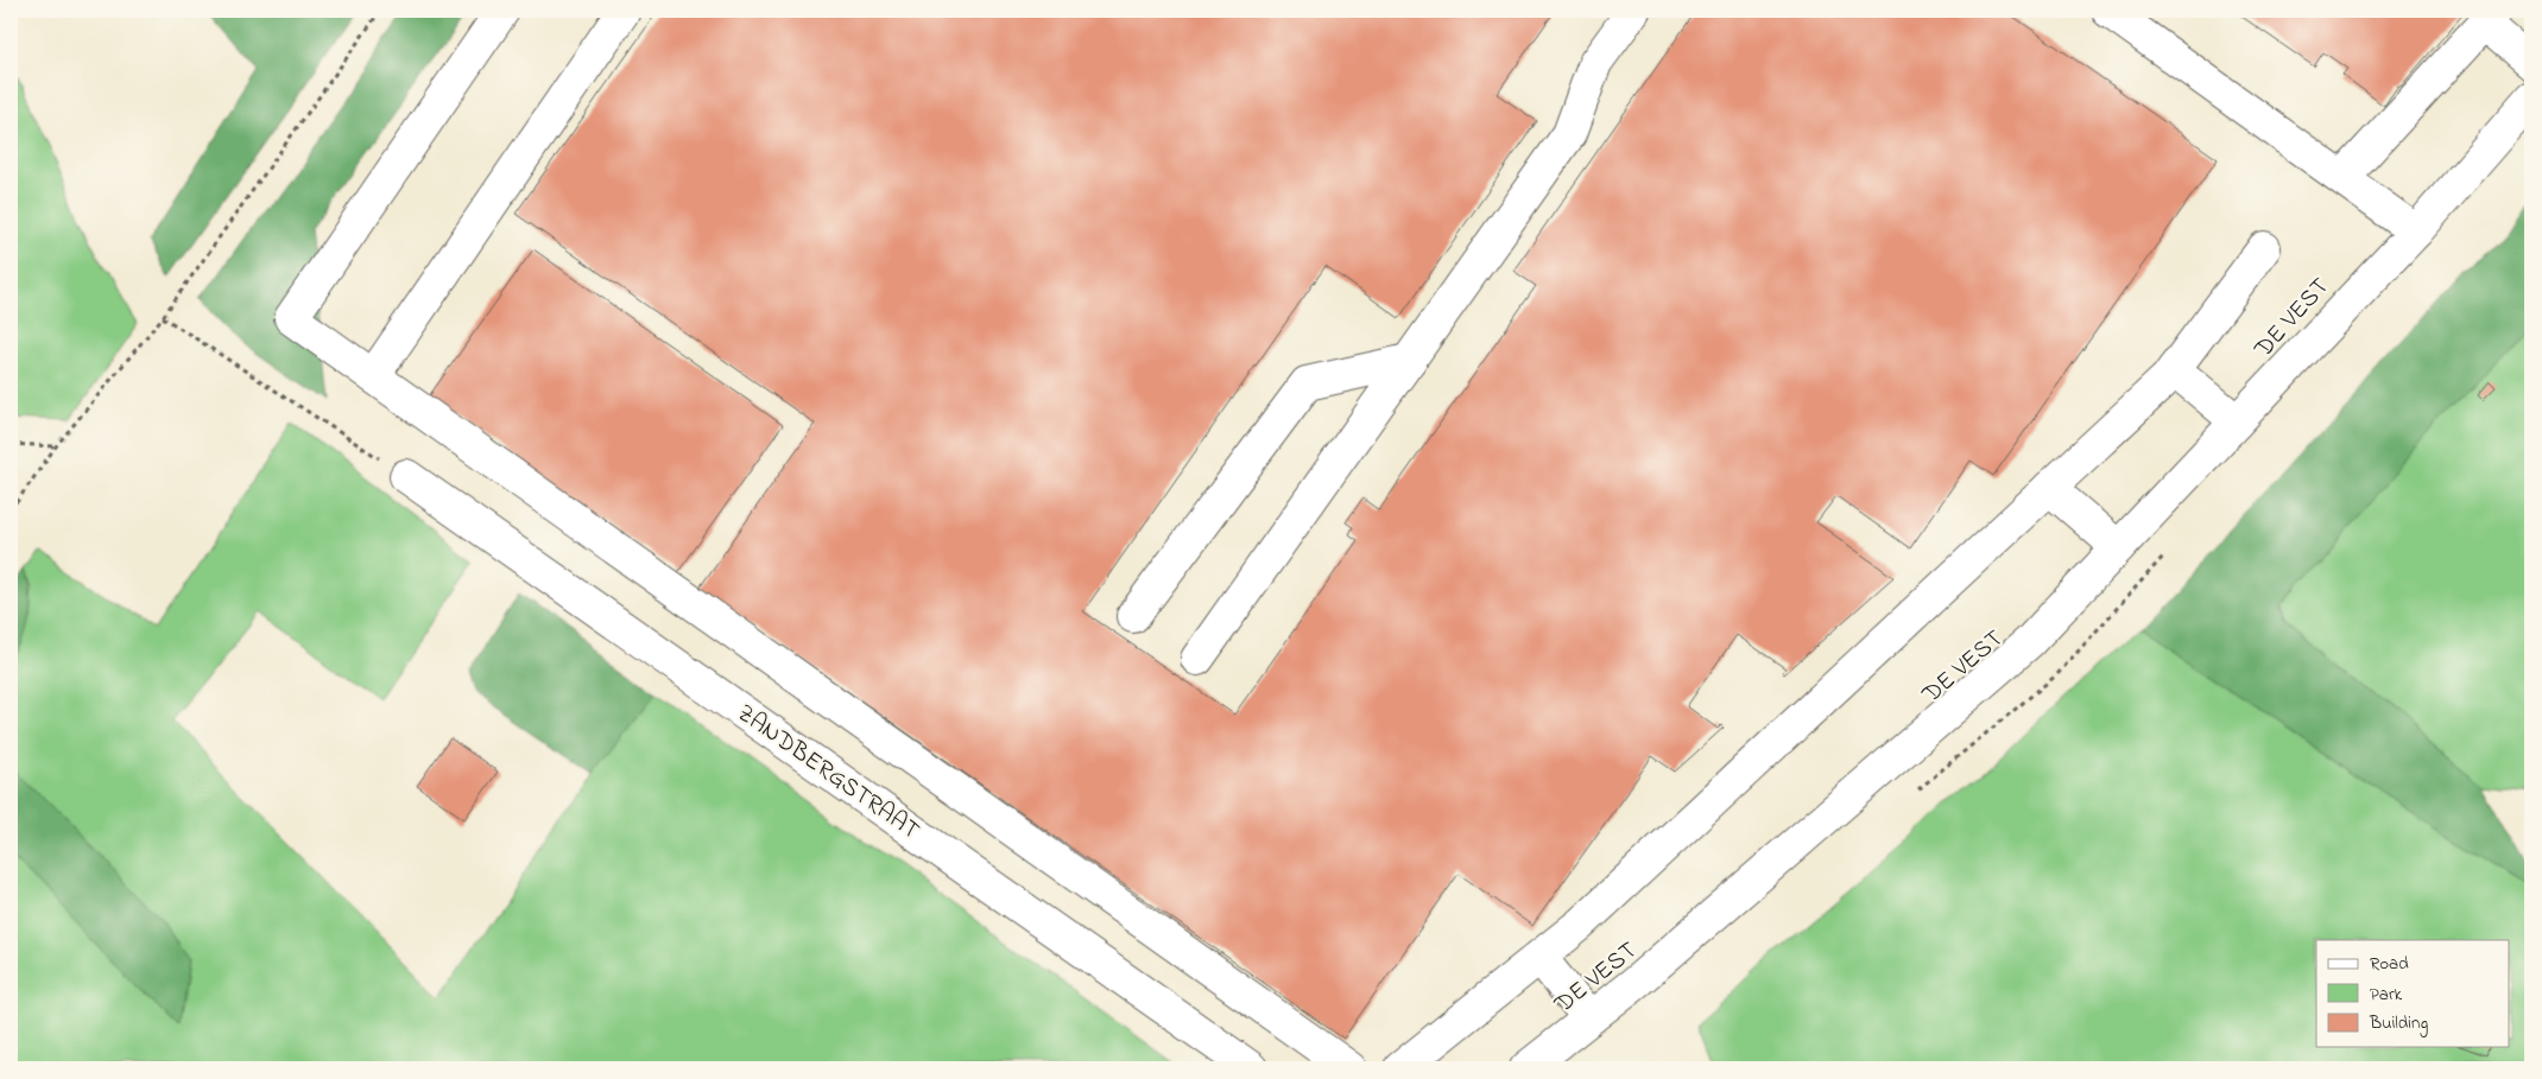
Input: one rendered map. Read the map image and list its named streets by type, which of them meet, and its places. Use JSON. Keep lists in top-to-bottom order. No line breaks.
{"streets":{"street":["DE VEST","ZANDBERGSTRAAT"]},"legend":["Road","Park","Building"]}
